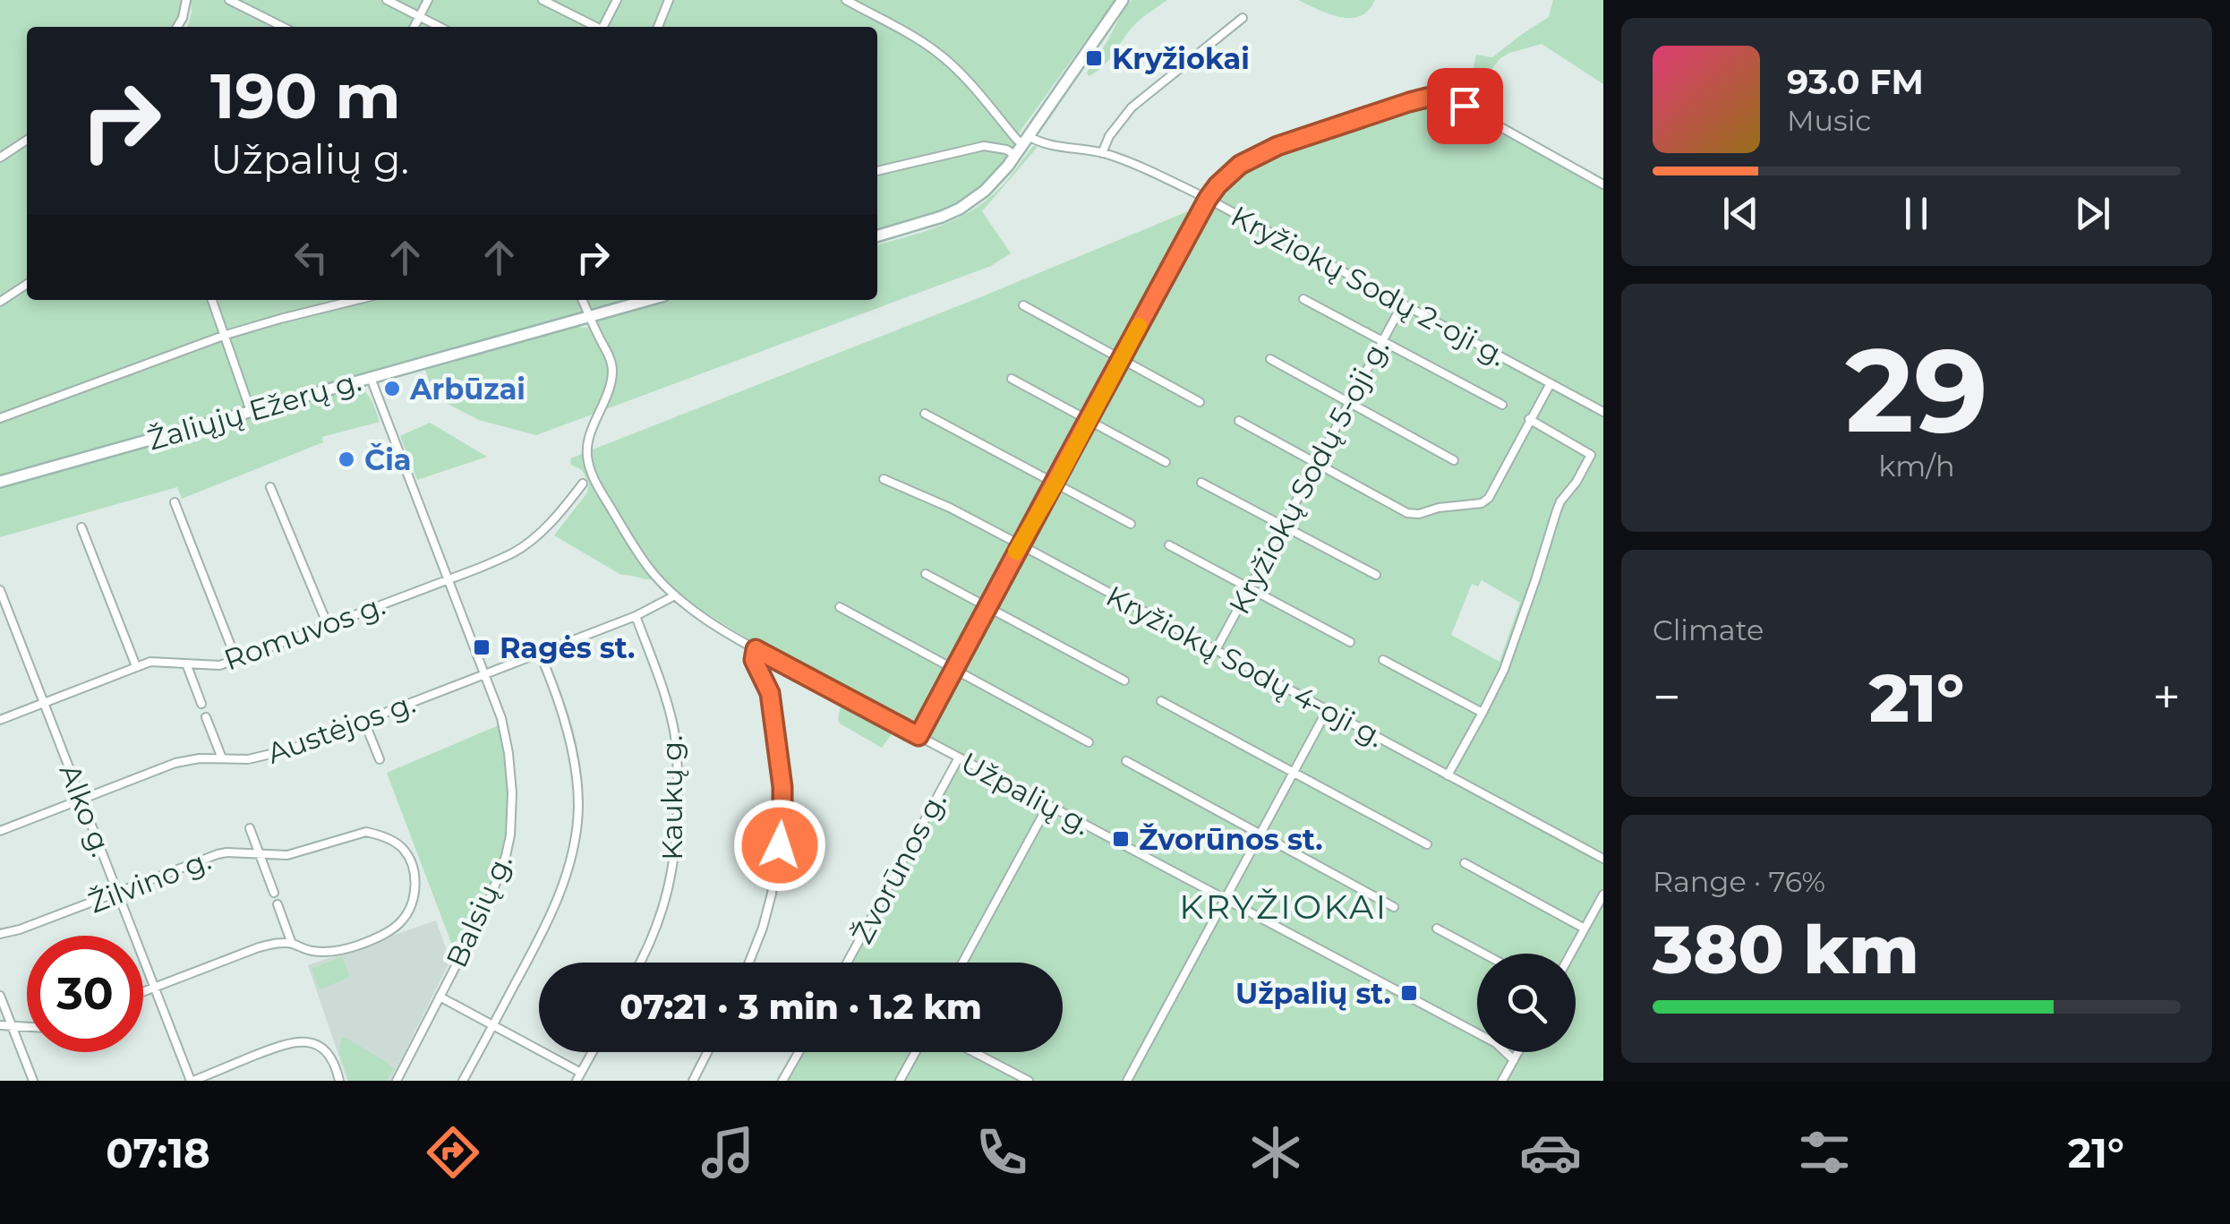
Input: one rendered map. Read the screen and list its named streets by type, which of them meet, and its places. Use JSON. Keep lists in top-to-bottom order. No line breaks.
{"streets":{"main road":["Žaliųjų Ežerų g."],"street":["Kryžiokų Sodų 2-oji g.","Kryžiokų Sodų 5-oji g.","Romuvos g.","Kryžiokų Sodų 4-oji g.","Austėjos g.","Užpalių g.","Kaukų g.","Alko g.","Žvorūnos g.","Žilvino g.","Balsių g."]},"crossings":[["Kryžiokų Sodų 2-oji g.","Kryžiokų Sodų 5-oji g."],["Žaliųjų Ežerų g.","Užpalių g."],["Žaliųjų Ežerų g.","Balsių g."],["Kryžiokų Sodų 5-oji g.","Kryžiokų Sodų 4-oji g."],["Romuvos g.","Alko g."],["Romuvos g.","Balsių g."],["Austėjos g.","Užpalių g."],["Austėjos g.","Kaukų g."],["Austėjos g.","Alko g."],["Austėjos g.","Balsių g."],["Užpalių g.","Žvorūnos g."],["Alko g.","Žilvino g."]],"districts":["KRYŽIOKAI"],"places":{"transit":["Kryžiokai","Ragės st.","Žvorūnos st.","Užpalių st."],"other":["Arbūzai","Čia"]},"page":{"turn":["190 m","Užpalių g."],"song":["93.0 FM","Music"],"tile":[["29","km/h"],"Climate",["Range · 76%","380 km"]],"heat":["−","21°","+"],"limit":"30","trip":"07:21 · 3 min · 1.2 km","tabs":["07:18","21°"]}}
